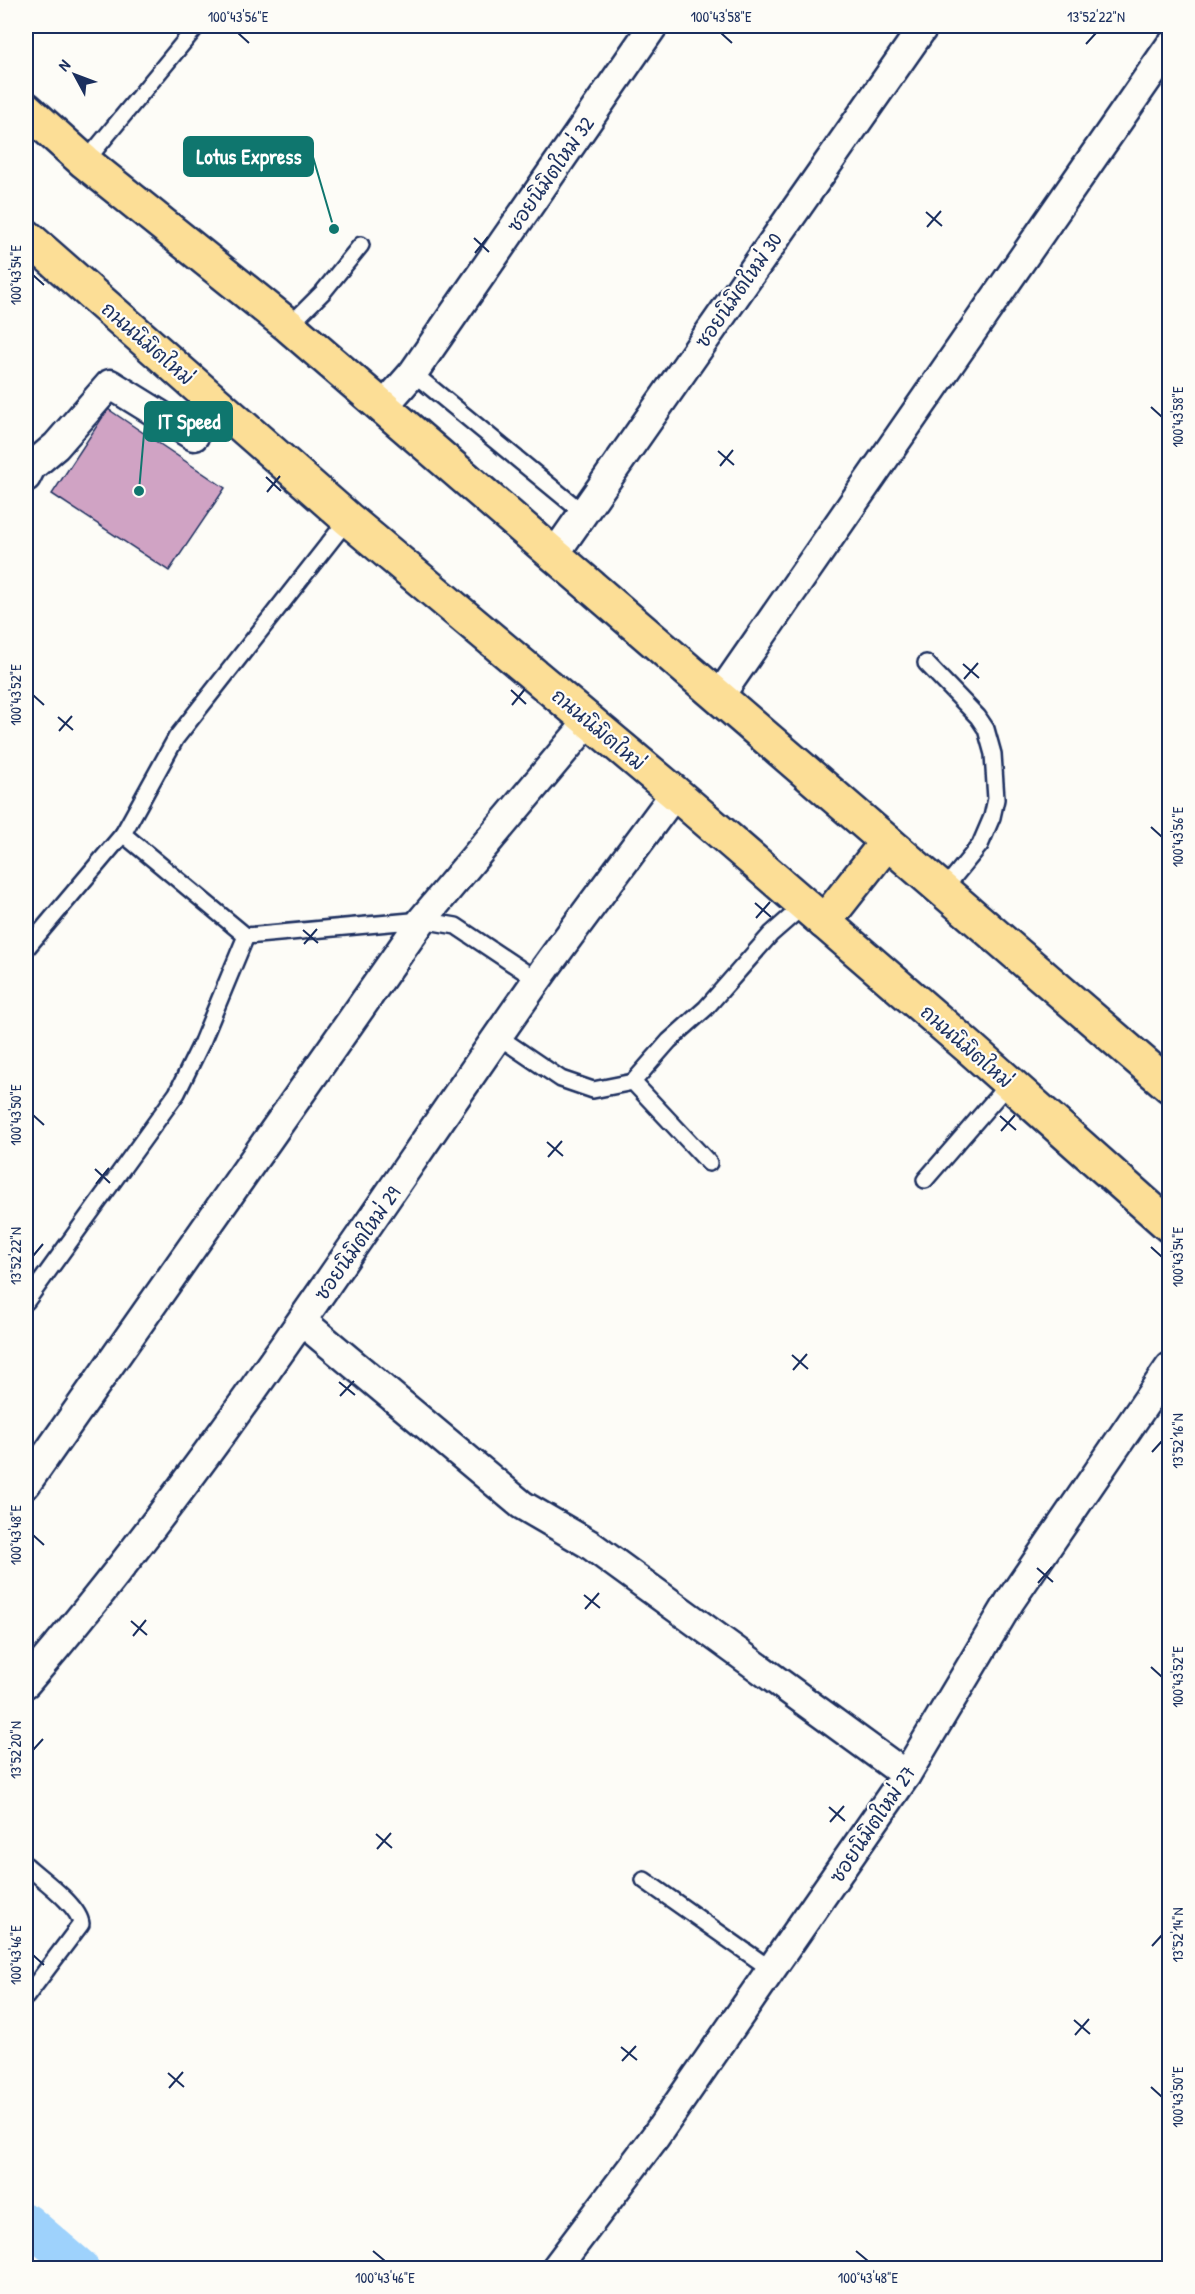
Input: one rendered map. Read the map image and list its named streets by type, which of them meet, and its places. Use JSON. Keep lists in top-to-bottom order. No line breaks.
{"streets":{"main road":["ถนนนิมิตใหม่"],"street":["ซอยนิมิตใหม่ 32","ซอยนิมิตใหม่ 30","ซอยนิมิตใหม่ 29","ซอยนิมิตใหม่ 27"]},"crossings":[["ถนนนิมิตใหม่","ซอยนิมิตใหม่ 29"]],"places":["Lotus Express","IT Speed"],"north":"top left","coordinates":["100°43'56\"E","100°43'58\"E","13°52'22\"N","100°43'54\"E","100°43'52\"E","100°43'50\"E","13°52'16\"N","100°43'48\"E","13°52'20\"N","13°52'14\"N","100°43'46\"E"]}
